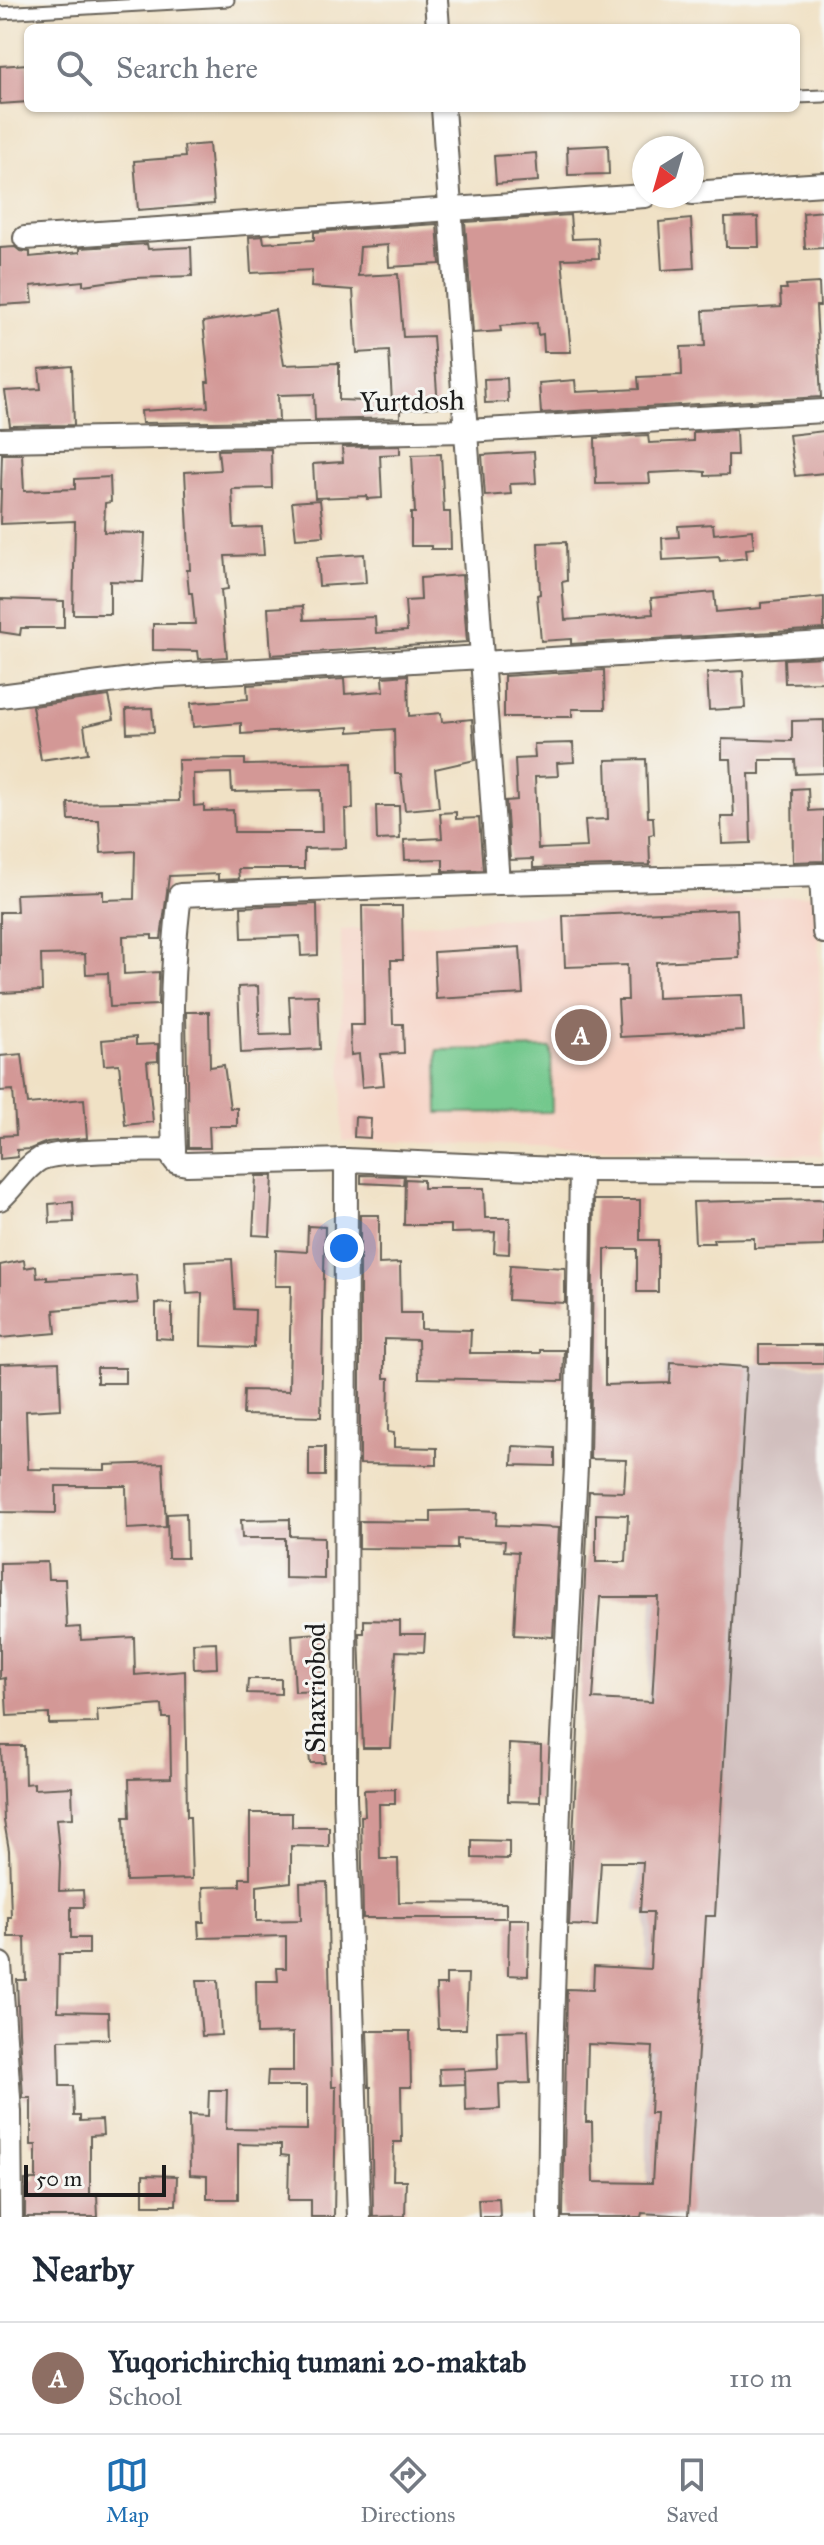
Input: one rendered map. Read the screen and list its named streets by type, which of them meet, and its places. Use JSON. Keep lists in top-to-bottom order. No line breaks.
{"streets":{"street":["Yurtdosh","Shaxriobod"]},"scale_bar":"50 m","north":"bottom left","page":{"search":"Search here","pins":"A","scale":"50 m","heading":"Nearby","list":[{"mark":"A","name":"Yuqorichirchiq tumani 20-maktab","note":"School","value":"110 m"}],"nav":["Map","Directions","Saved"]}}
